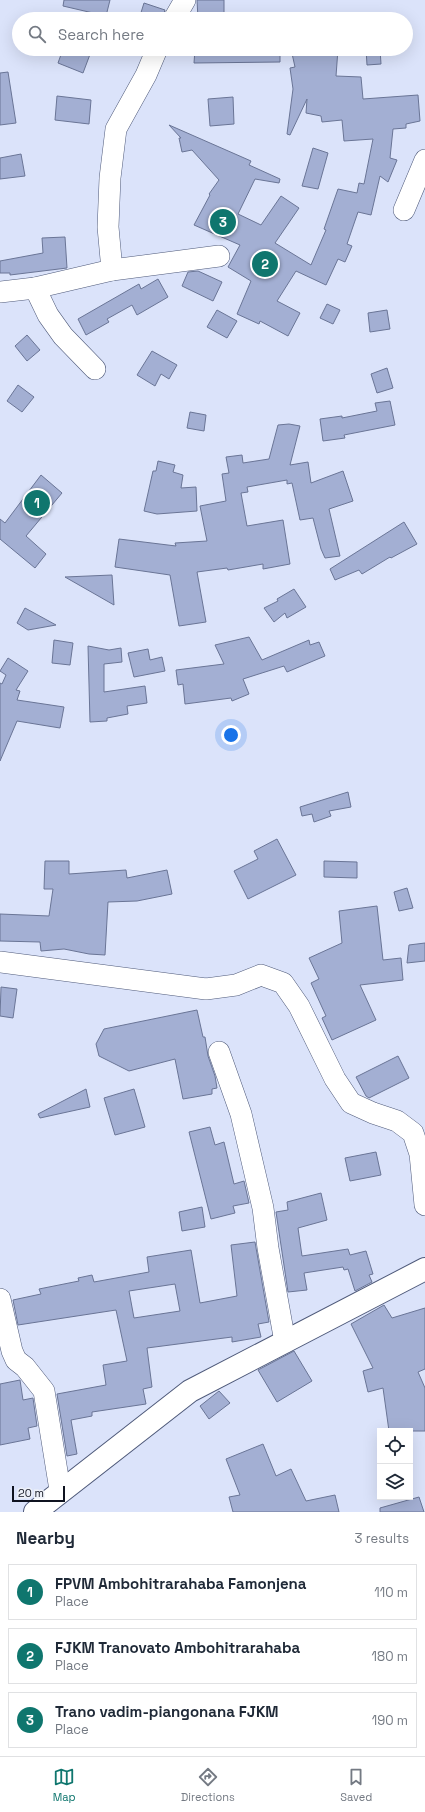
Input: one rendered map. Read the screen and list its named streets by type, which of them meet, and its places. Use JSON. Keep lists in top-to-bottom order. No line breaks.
{"scale_bar":"20 m","page":{"search":"Search here","pins":["3","2","1"],"scale":"20 m","heading":["Nearby","3 results"],"list":[{"mark":"1","name":"FPVM Ambohitrarahaba Famonjena","note":"Place","value":"110 m"},{"mark":"2","name":"FJKM Tranovato Ambohitrarahaba","note":"Place","value":"180 m"},{"mark":"3","name":"Trano vadim-piangonana FJKM","note":"Place","value":"190 m"}],"nav":["Map","Directions","Saved"]}}
